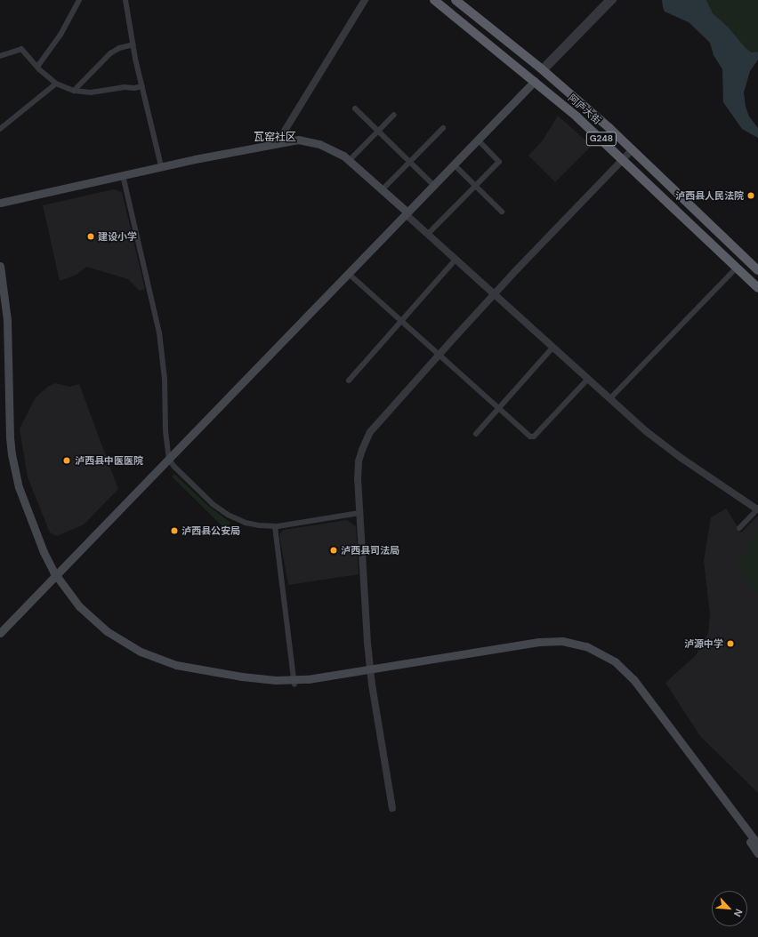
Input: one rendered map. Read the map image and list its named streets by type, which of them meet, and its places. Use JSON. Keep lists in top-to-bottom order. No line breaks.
{"streets":{"highway":["阿庐大街","G248"]},"crossings":[["阿庐大街","G248"]],"districts":["瓦窑社区"],"places":["泸西县人民法院","建设小学","泸西县中医医院","泸西县公安局","泸西县司法局","泸源中学"],"north":"bottom right"}
